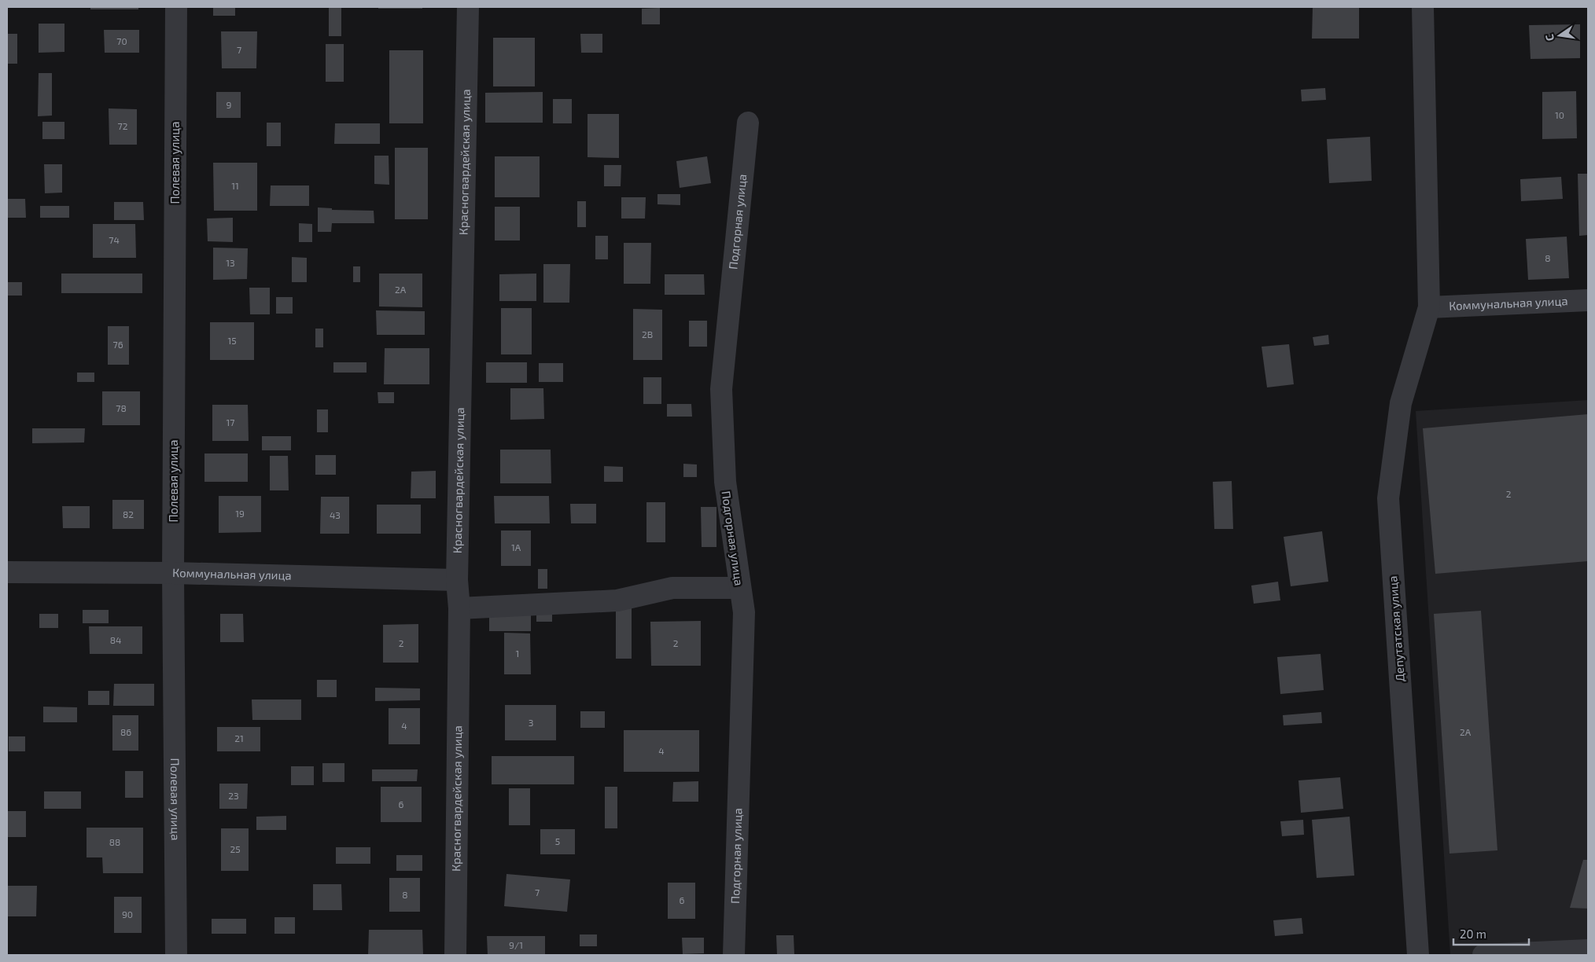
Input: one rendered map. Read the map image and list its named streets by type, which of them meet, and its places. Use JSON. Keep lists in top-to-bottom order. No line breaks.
{"streets":{"street":["Полевая улица","Красногвардейская улица","Подгорная улица","Коммунальная улица","Депутатская улица"]},"crossings":[["Полевая улица","Коммунальная улица"],["Красногвардейская улица","Коммунальная улица"],["Коммунальная улица","Депутатская улица"]],"house_numbers":["70","7","9","10","72","11","74","8","13","2А","2В","15","76","78","17","2","19","82","43","1А","84","2","2","1","3","4","86","2А","21","4","23","6","5","88","25","7","8","6","90","9/1"],"scale_bar":"20 m","north":"left"}
